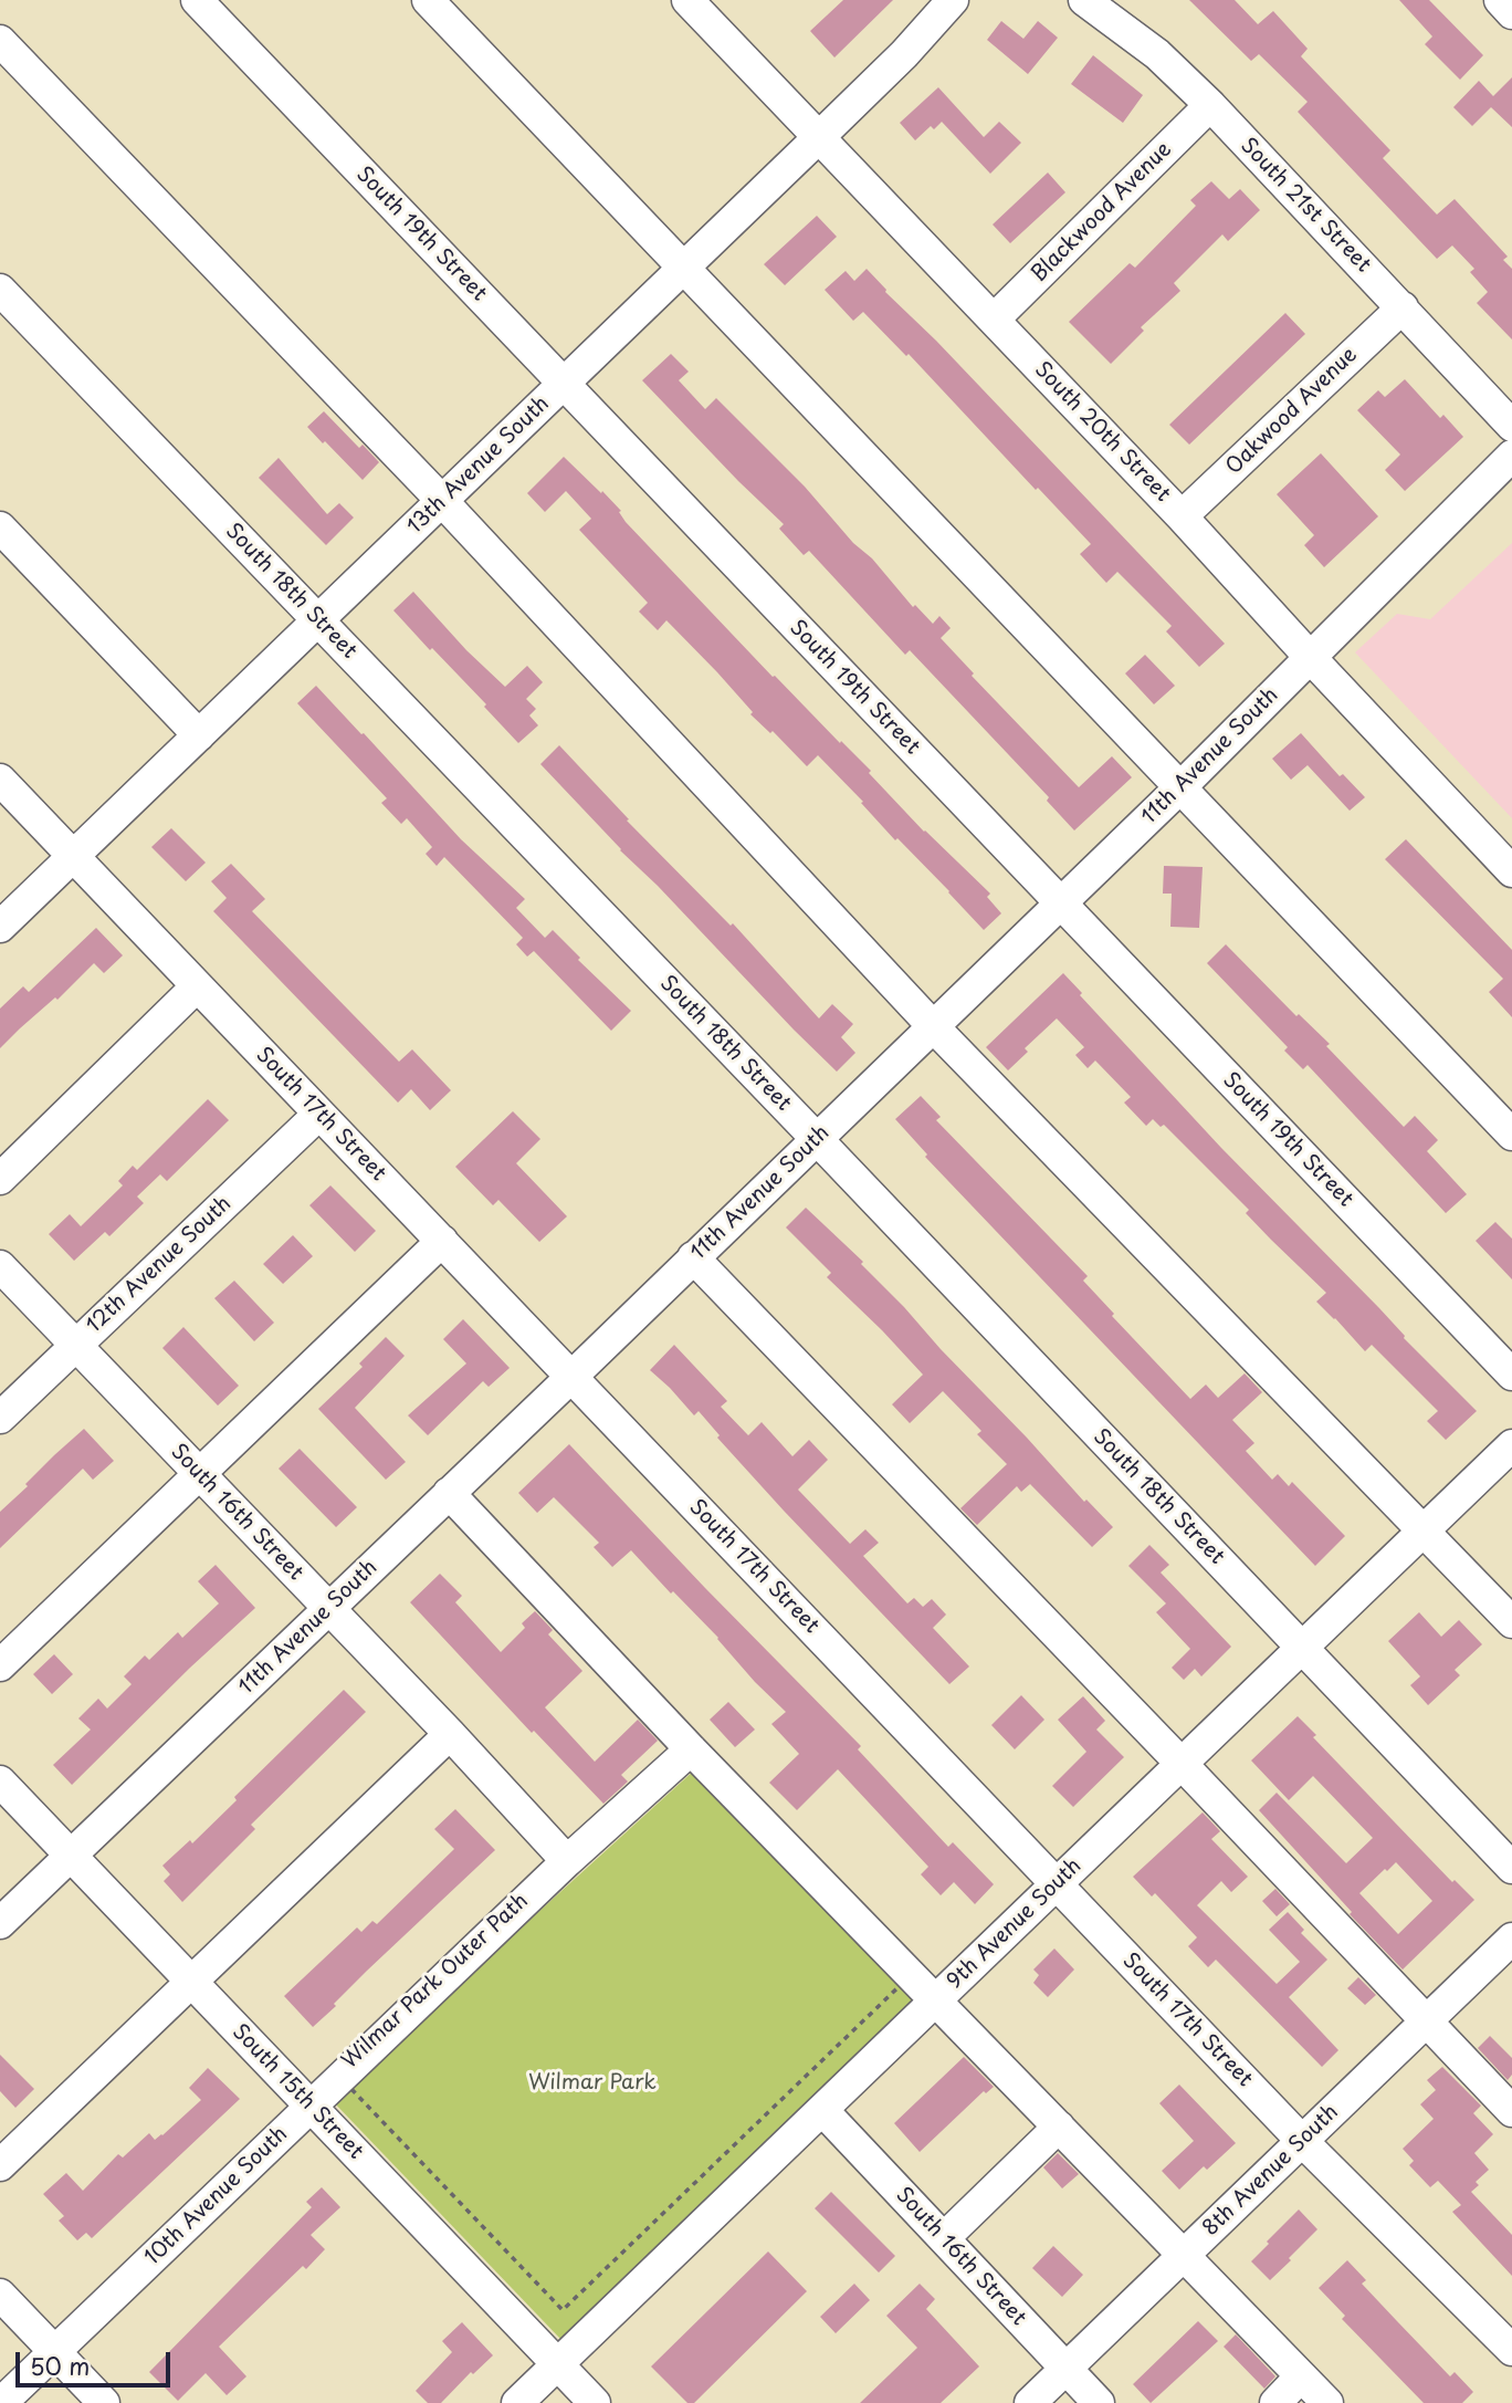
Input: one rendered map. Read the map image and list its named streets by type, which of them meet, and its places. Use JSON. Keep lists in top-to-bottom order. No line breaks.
{"streets":{"street":["South 21st Street","Blackwood Avenue","South 19th Street","Oakwood Avenue","South 20th Street","13th Avenue South","South 18th Street","11th Avenue South","South 17th Street","12th Avenue South","South 16th Street","9th Avenue South","South 15th Street","8th Avenue South","10th Avenue South"],"path":["Wilmar Park Outer Path"]},"crossings":[["South 21st Street","Blackwood Avenue"],["South 21st Street","Oakwood Avenue"],["Blackwood Avenue","South 20th Street"],["South 19th Street","13th Avenue South"],["South 19th Street","11th Avenue South"],["Oakwood Avenue","South 20th Street"],["South 20th Street","13th Avenue South"],["South 20th Street","11th Avenue South"],["13th Avenue South","South 18th Street"],["13th Avenue South","South 17th Street"],["South 18th Street","11th Avenue South"],["South 18th Street","9th Avenue South"],["11th Avenue South","South 17th Street"],["11th Avenue South","South 16th Street"],["11th Avenue South","South 15th Street"],["South 17th Street","12th Avenue South"],["South 17th Street","9th Avenue South"],["South 17th Street","8th Avenue South"],["12th Avenue South","South 16th Street"],["South 16th Street","9th Avenue South"],["South 16th Street","8th Avenue South"],["South 16th Street","10th Avenue South"],["9th Avenue South","South 15th Street"],["South 15th Street","10th Avenue South"]],"parks":["Wilmar Park"],"scale_bar":"50 m"}
